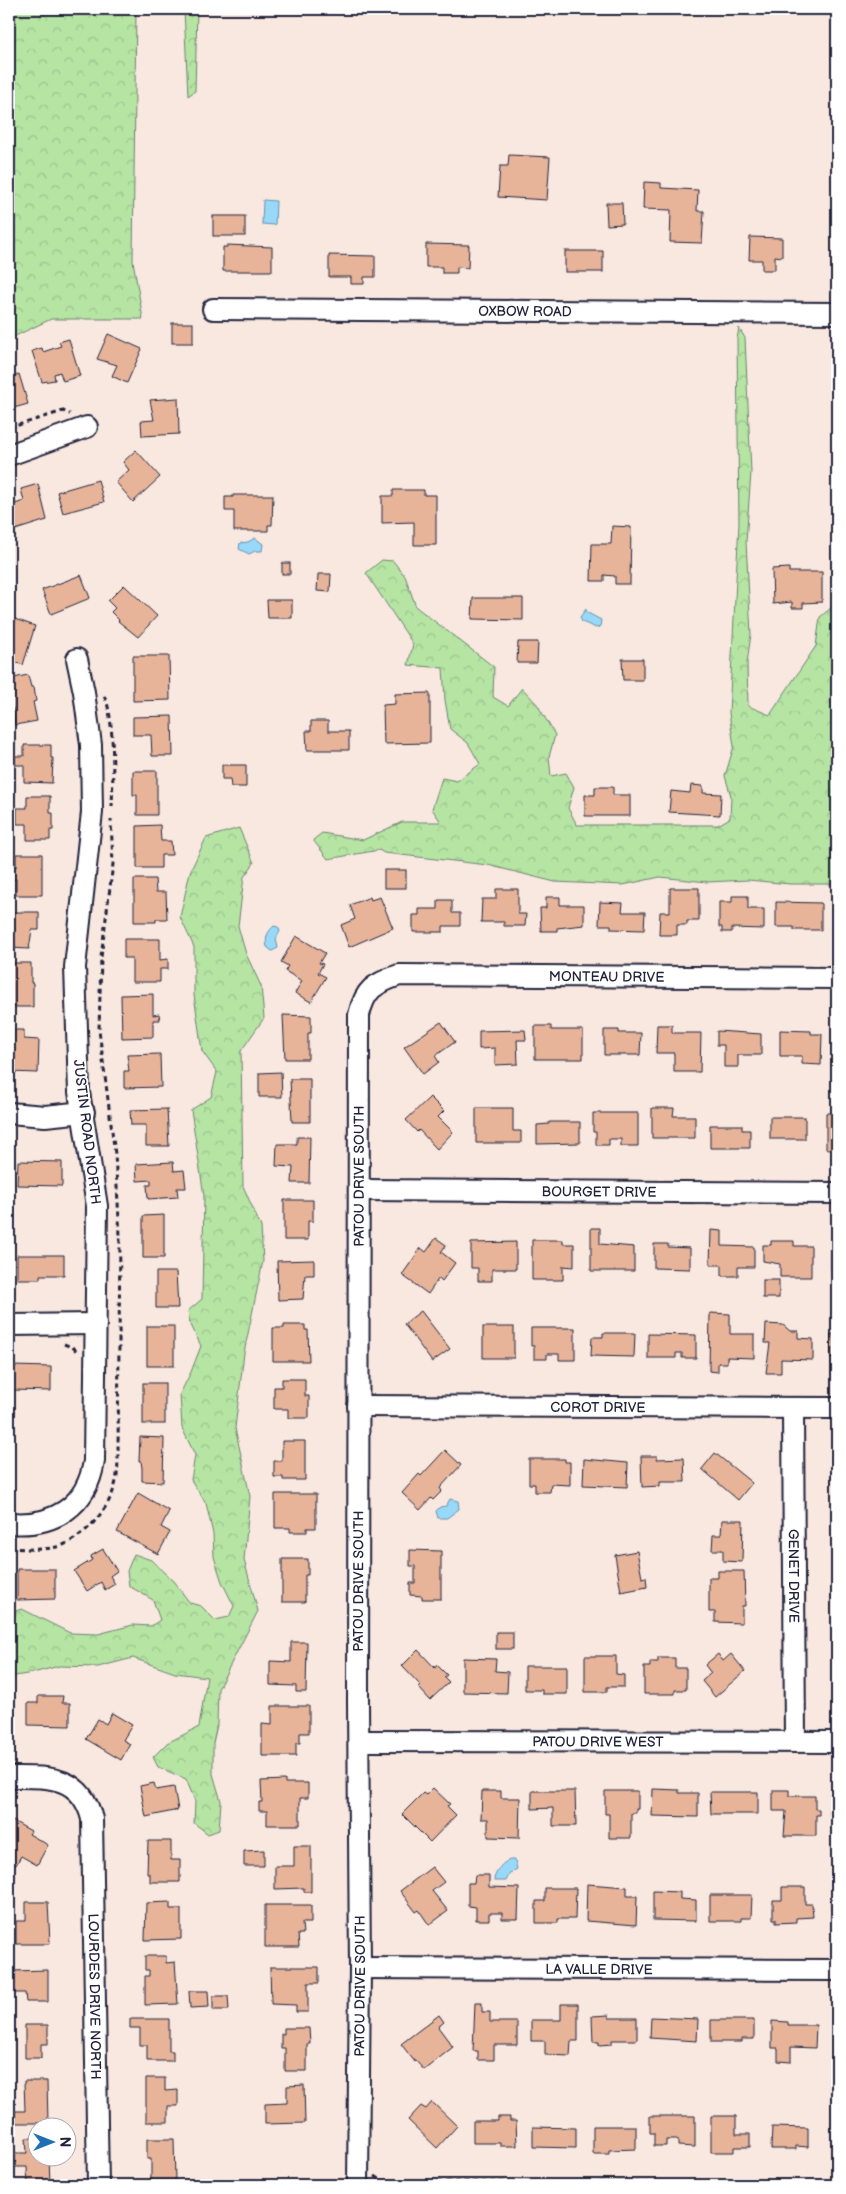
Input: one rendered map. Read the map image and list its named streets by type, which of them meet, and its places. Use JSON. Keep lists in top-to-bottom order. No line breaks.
{"streets":{"street":["OXBOW ROAD","MONTEAU DRIVE","JUSTIN ROAD NORTH","PATOU DRIVE SOUTH","BOURGET DRIVE","COROT DRIVE","GENET DRIVE","PATOU DRIVE WEST","LA VALLE DRIVE","LOURDES DRIVE NORTH"]},"crossings":[["MONTEAU DRIVE","PATOU DRIVE SOUTH"],["PATOU DRIVE SOUTH","BOURGET DRIVE"],["PATOU DRIVE SOUTH","COROT DRIVE"],["PATOU DRIVE SOUTH","PATOU DRIVE WEST"],["PATOU DRIVE SOUTH","LA VALLE DRIVE"],["COROT DRIVE","GENET DRIVE"],["GENET DRIVE","PATOU DRIVE WEST"]],"north":"right"}
